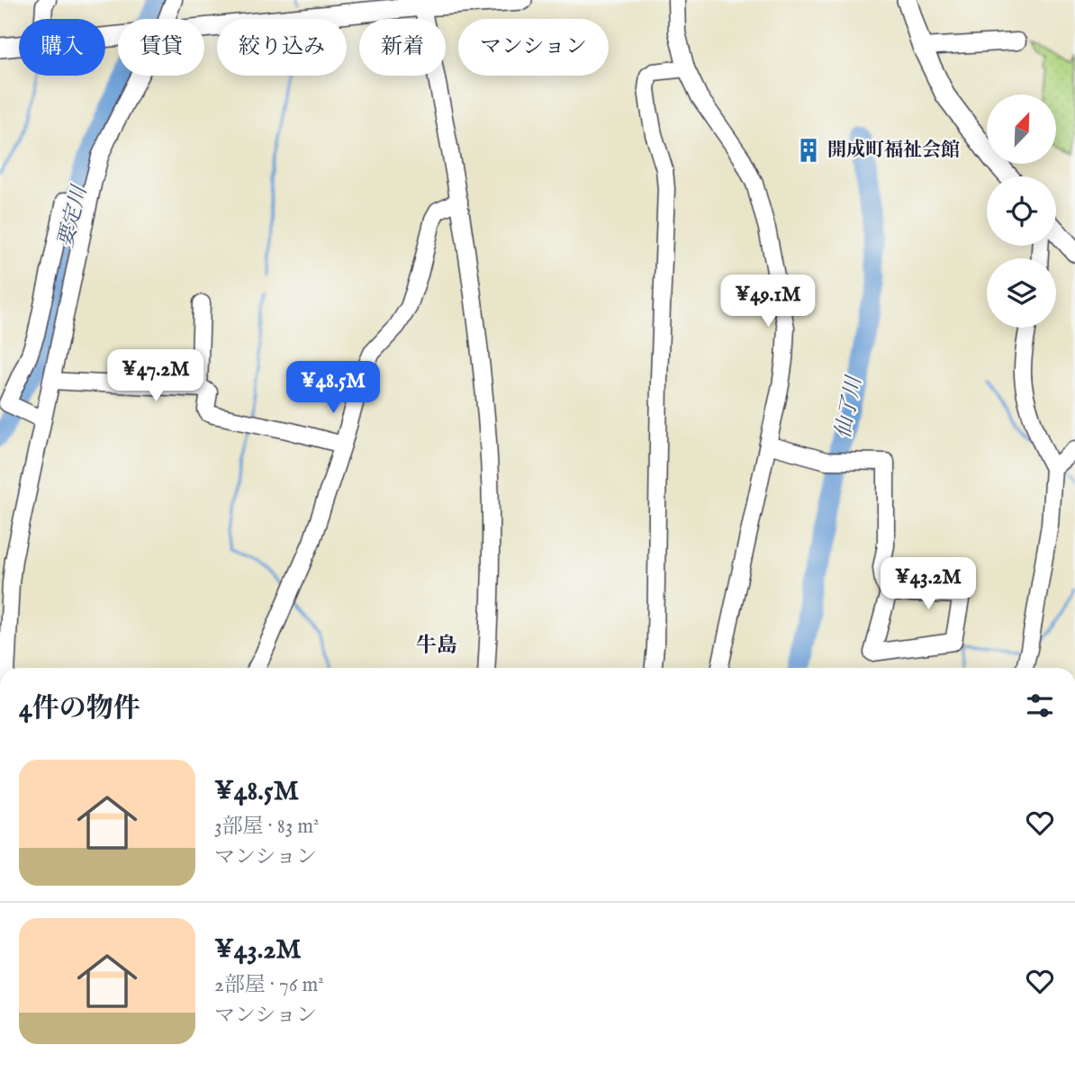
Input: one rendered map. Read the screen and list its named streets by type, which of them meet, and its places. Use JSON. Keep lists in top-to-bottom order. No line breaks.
{"districts":["牛島"],"water":["要定川","仙了川"],"places":{"building":["開成町福祉会館"]},"north":"top right","page":{"chip":["購入","賃貸","絞り込み","新着","マンション"],"price":["¥49.1M","¥47.2M","¥48.5M","¥43.2M"],"heading":"4件の物件","list":[{"name":"¥48.5M","note":"3部屋 · 83 m² · マンション"},{"name":"¥43.2M","note":"2部屋 · 76 m² · マンション"}]}}
